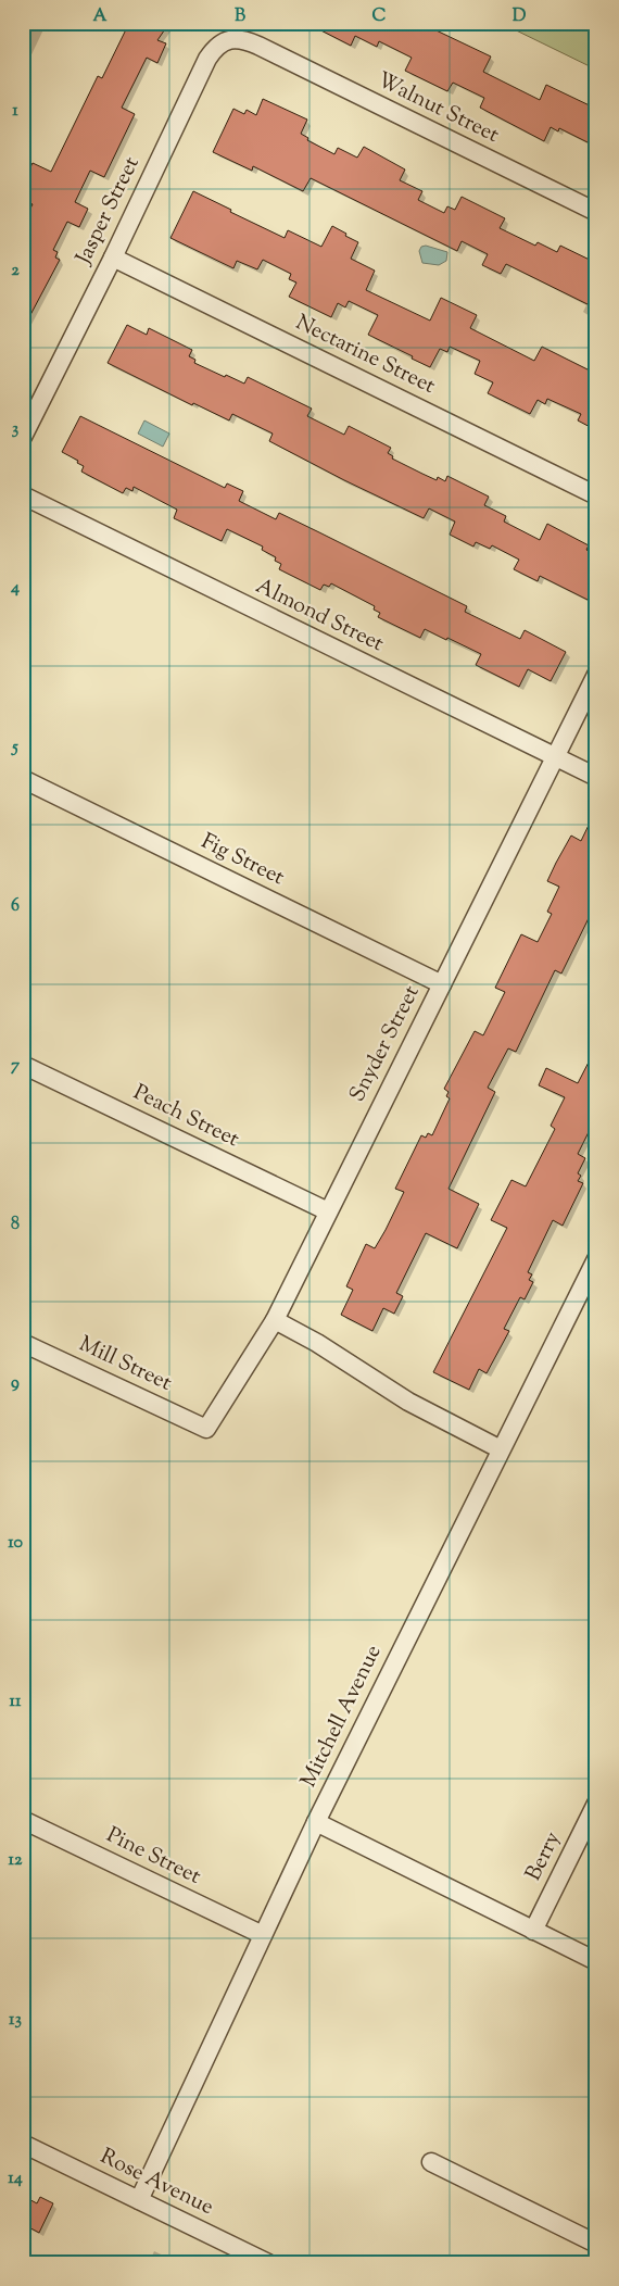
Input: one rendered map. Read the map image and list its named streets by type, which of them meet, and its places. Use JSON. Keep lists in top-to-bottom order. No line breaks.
{"streets":{"street":["Walnut Street","Jasper Street","Nectarine Street","Almond Street","Fig Street","Snyder Street","Peach Street","Mill Street","Mitchell Avenue","Pine Street","Berry","Rose Avenue"]},"crossings":[["Walnut Street","Jasper Street"],["Jasper Street","Nectarine Street"],["Almond Street","Snyder Street"],["Fig Street","Snyder Street"],["Snyder Street","Peach Street"],["Snyder Street","Mill Street"],["Mitchell Avenue","Pine Street"],["Mitchell Avenue","Rose Avenue"]],"grid":{"columns":["A","B","C","D"],"rows":["1","2","3","4","5","6","7","8","9","10","11","12","13","14"]}}
